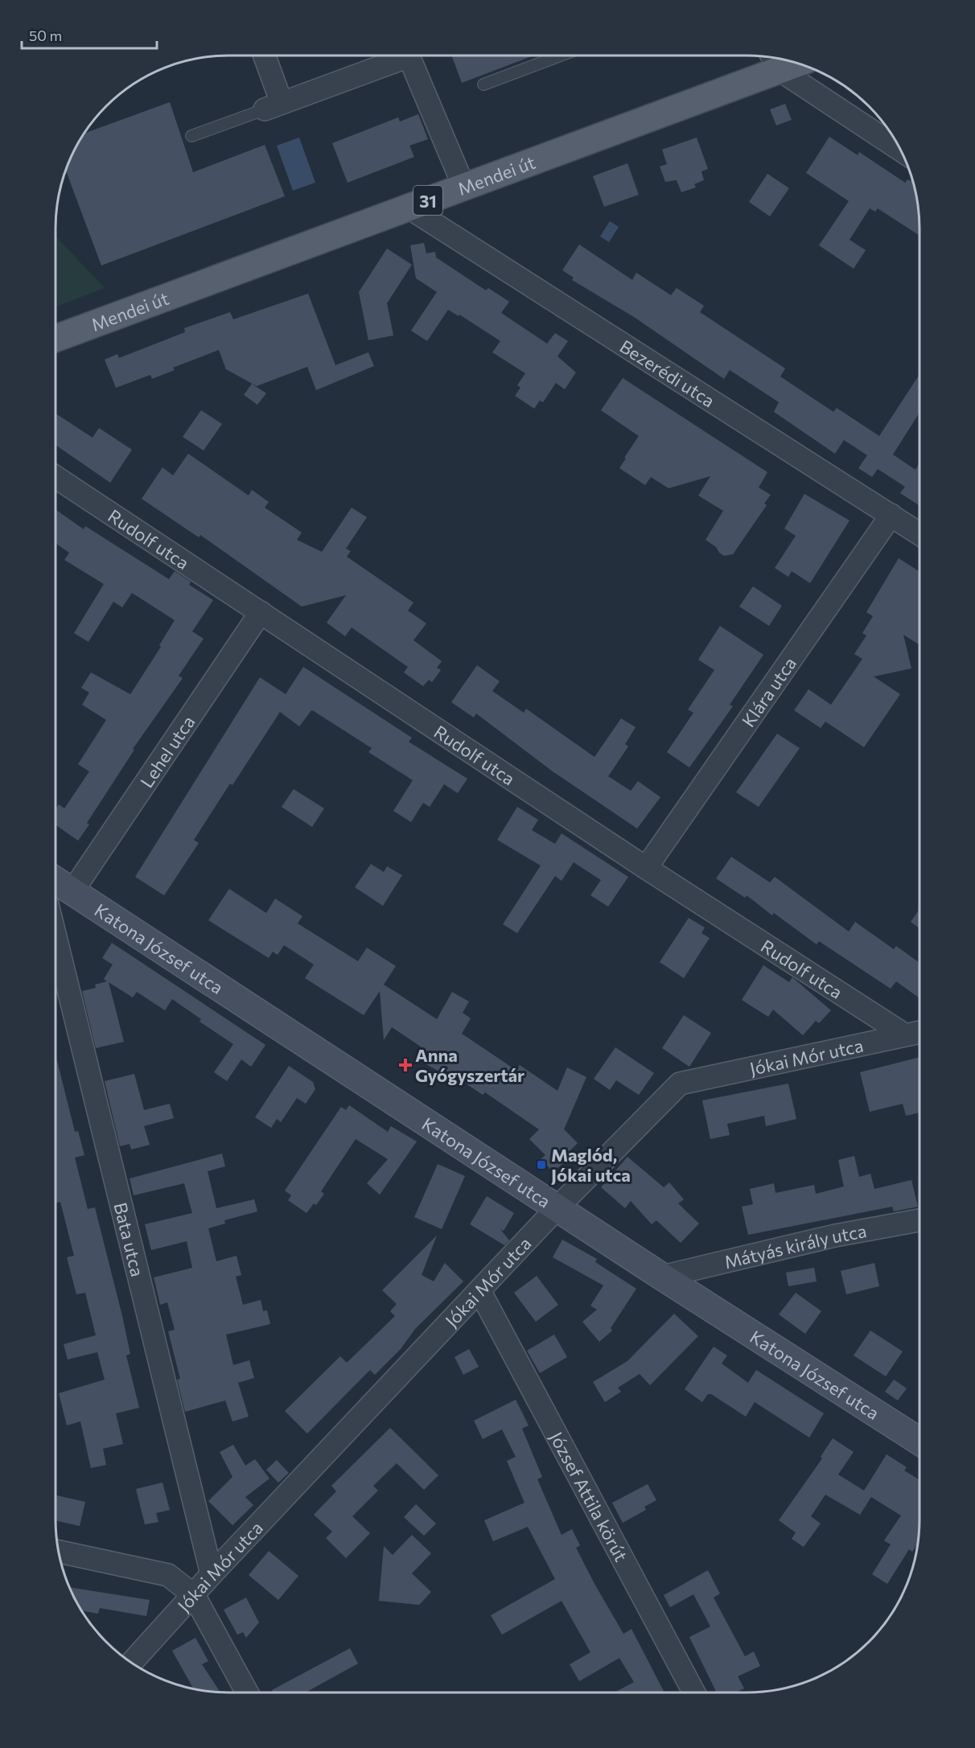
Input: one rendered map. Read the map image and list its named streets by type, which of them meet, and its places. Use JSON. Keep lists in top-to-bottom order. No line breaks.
{"streets":{"main road":["Mendei út","31","Katona József utca"],"street":["Bezerédi utca","Rudolf utca","Klára utca","Lehel utca","Jókai Mór utca","Bata utca","Mátyás király utca","József Attila körút"]},"crossings":[["Mendei út","Bezerédi utca"],["Bezerédi utca","Klára utca"],["Rudolf utca","Klára utca"],["Rudolf utca","Lehel utca"],["Rudolf utca","Jókai Mór utca"],["Lehel utca","Katona József utca"],["Katona József utca","Jókai Mór utca"],["Katona József utca","Mátyás király utca"],["Jókai Mór utca","Bata utca"],["Jókai Mór utca","József Attila körút"]],"places":{"health":["Anna Gyógyszertár"],"transit":["Maglód, Jókai utca"]},"scale_bar":"50 m"}
